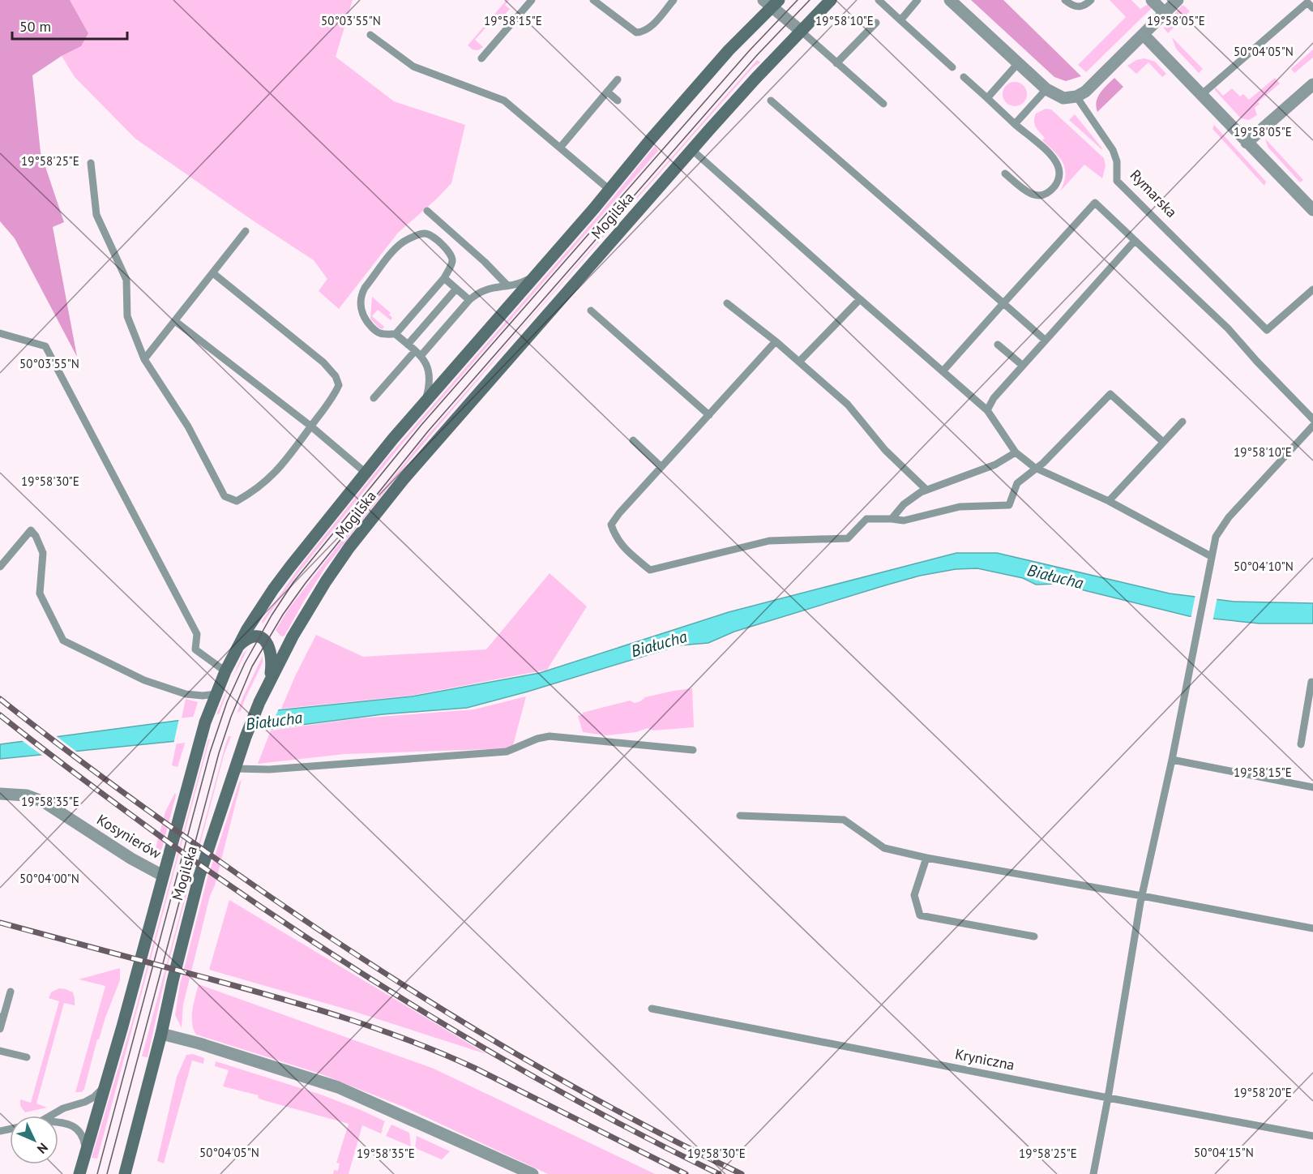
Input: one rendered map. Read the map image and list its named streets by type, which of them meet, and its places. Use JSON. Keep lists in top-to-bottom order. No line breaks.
{"streets":{"main road":["Mogilska"],"street":["Kosynierów"],"lane":["Rymarska","Kryniczna"]},"crossings":[["Mogilska","Kosynierów"]],"water":["Białucha"],"scale_bar":"50 m","north":"bottom right","coordinates":["19°58'15\"E","19°58'10\"E","19°58'05\"E","50°03'55\"N","50°04'05\"N","19°58'25\"E","19°58'30\"E","50°04'10\"N","19°58'35\"E","50°04'00\"N","19°58'20\"E","50°04'15\"N"]}
